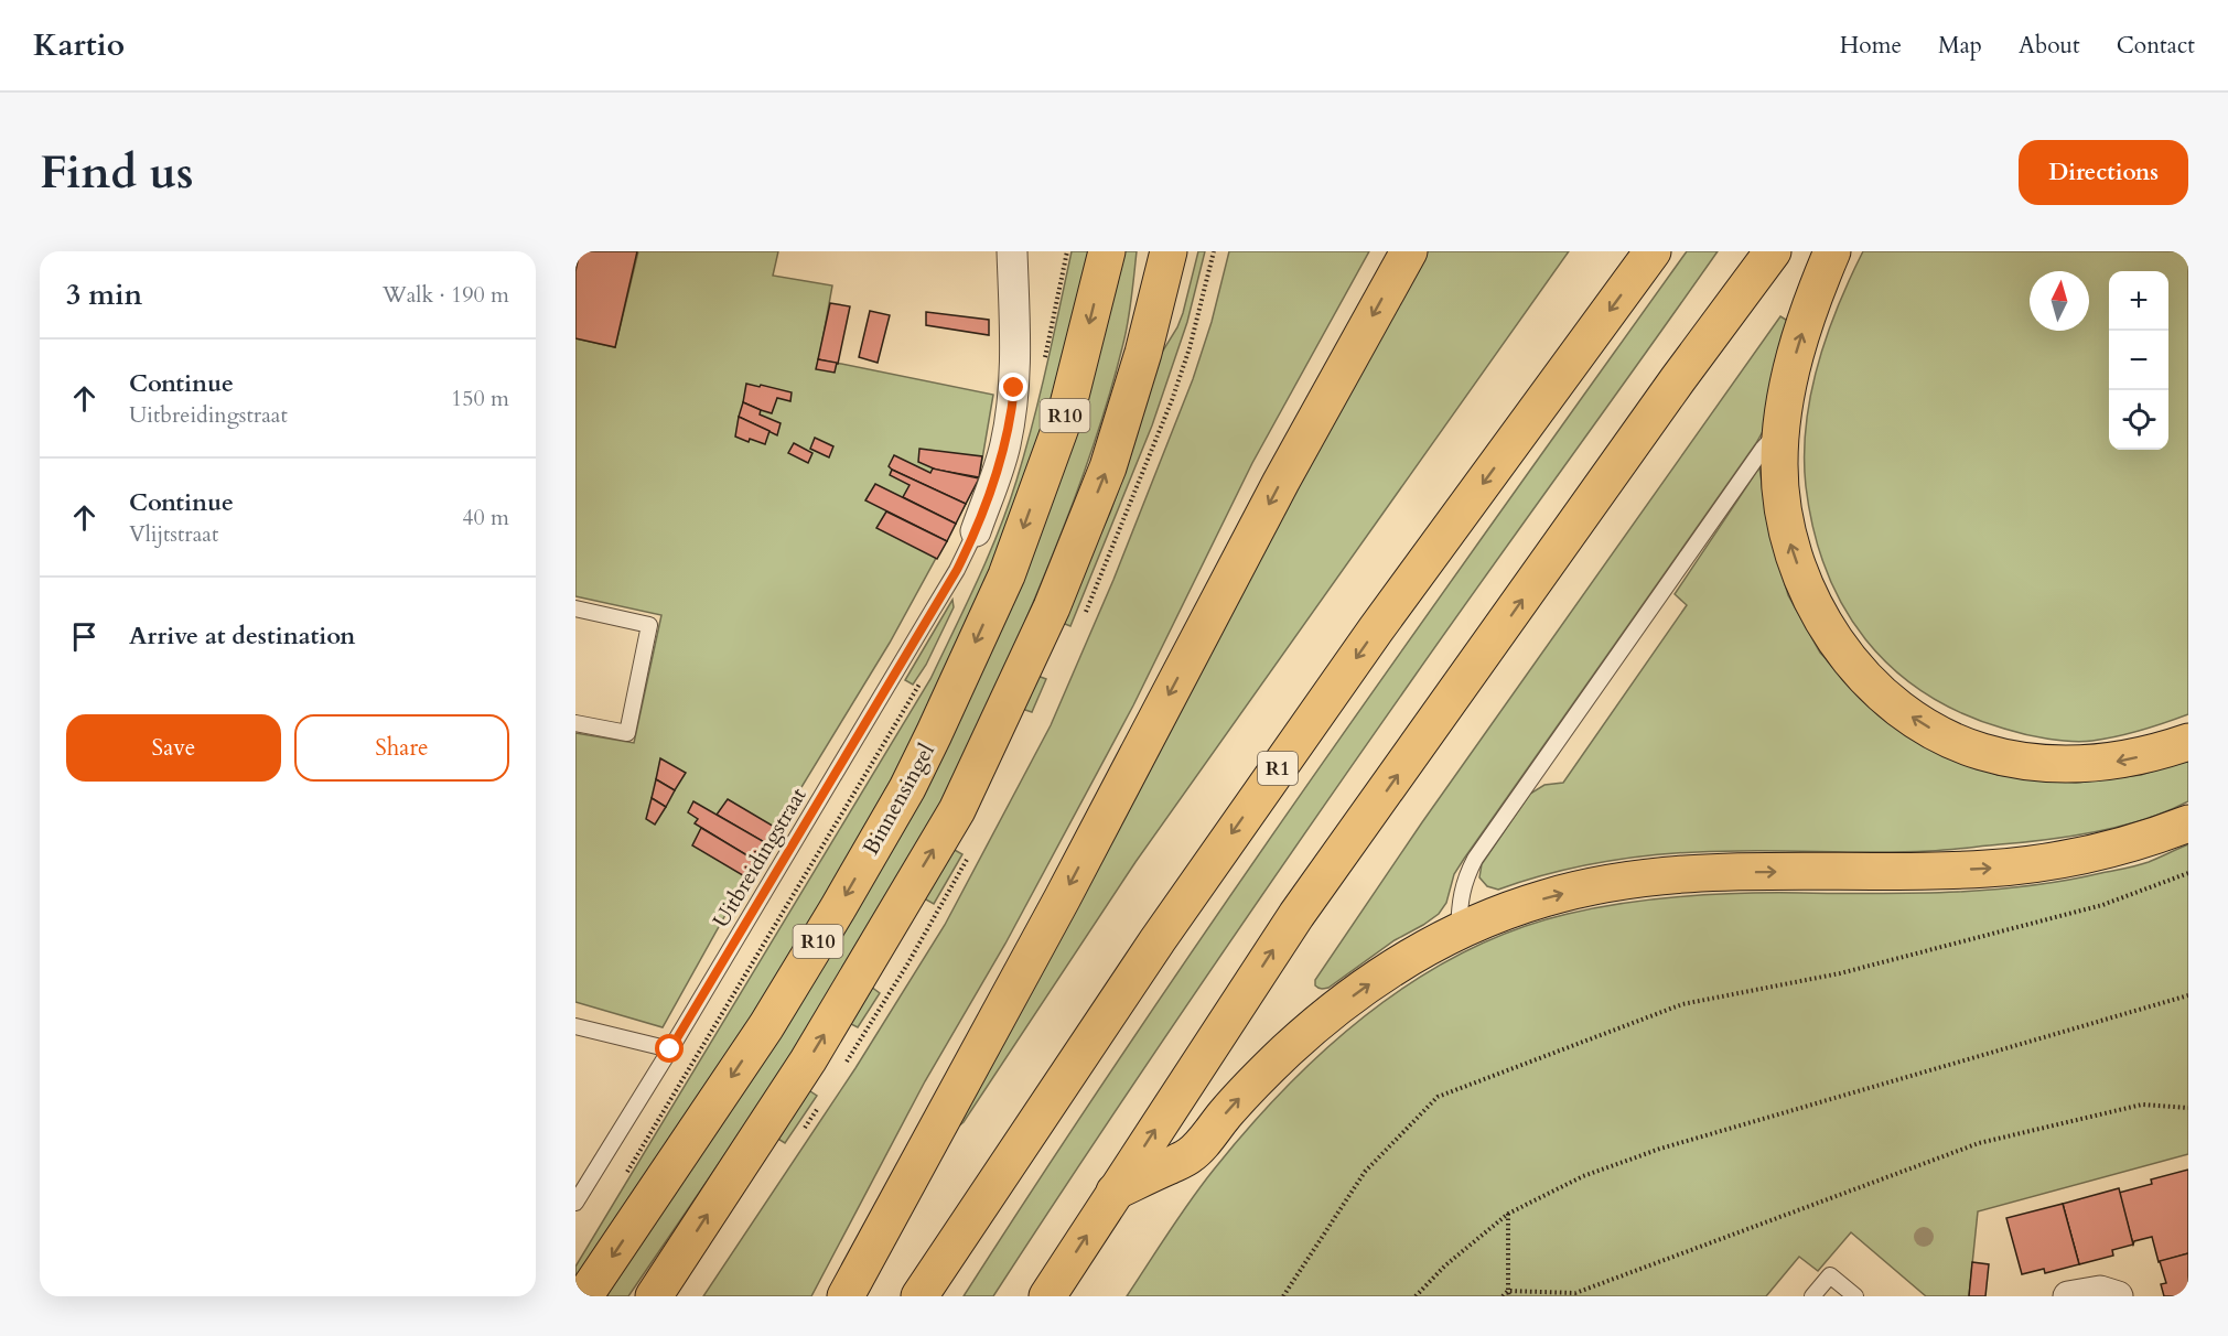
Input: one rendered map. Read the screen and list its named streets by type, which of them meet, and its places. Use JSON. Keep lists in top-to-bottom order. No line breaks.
{"streets":{"main road":["R10","R1","Binnensingel"],"lane":["Uitbreidingstraat"]},"north":"top","page":{"header":"Kartio","nav":["Home","Map","About","Contact"],"buttons":["Directions",["Save","Share"]],"title":"Find us","heading":["3 min","Walk · 190 m"],"map_buttons":["+","−"],"list":[["Continue","Uitbreidingstraat","150 m"],["Continue","Vlijtstraat","40 m"],"Arrive at destination"]}}
